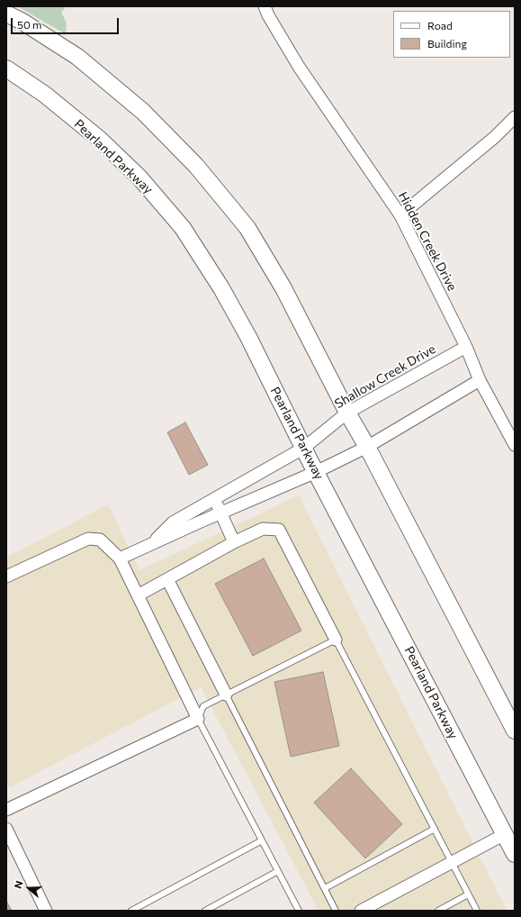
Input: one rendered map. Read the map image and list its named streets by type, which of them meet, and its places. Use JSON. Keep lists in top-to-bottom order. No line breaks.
{"streets":{"main road":["Pearland Parkway"],"street":["Hidden Creek Drive","Shallow Creek Drive"]},"crossings":[["Pearland Parkway","Shallow Creek Drive"],["Hidden Creek Drive","Shallow Creek Drive"]],"legend":["Road","Building"],"scale_bar":"50 m","north":"left"}
